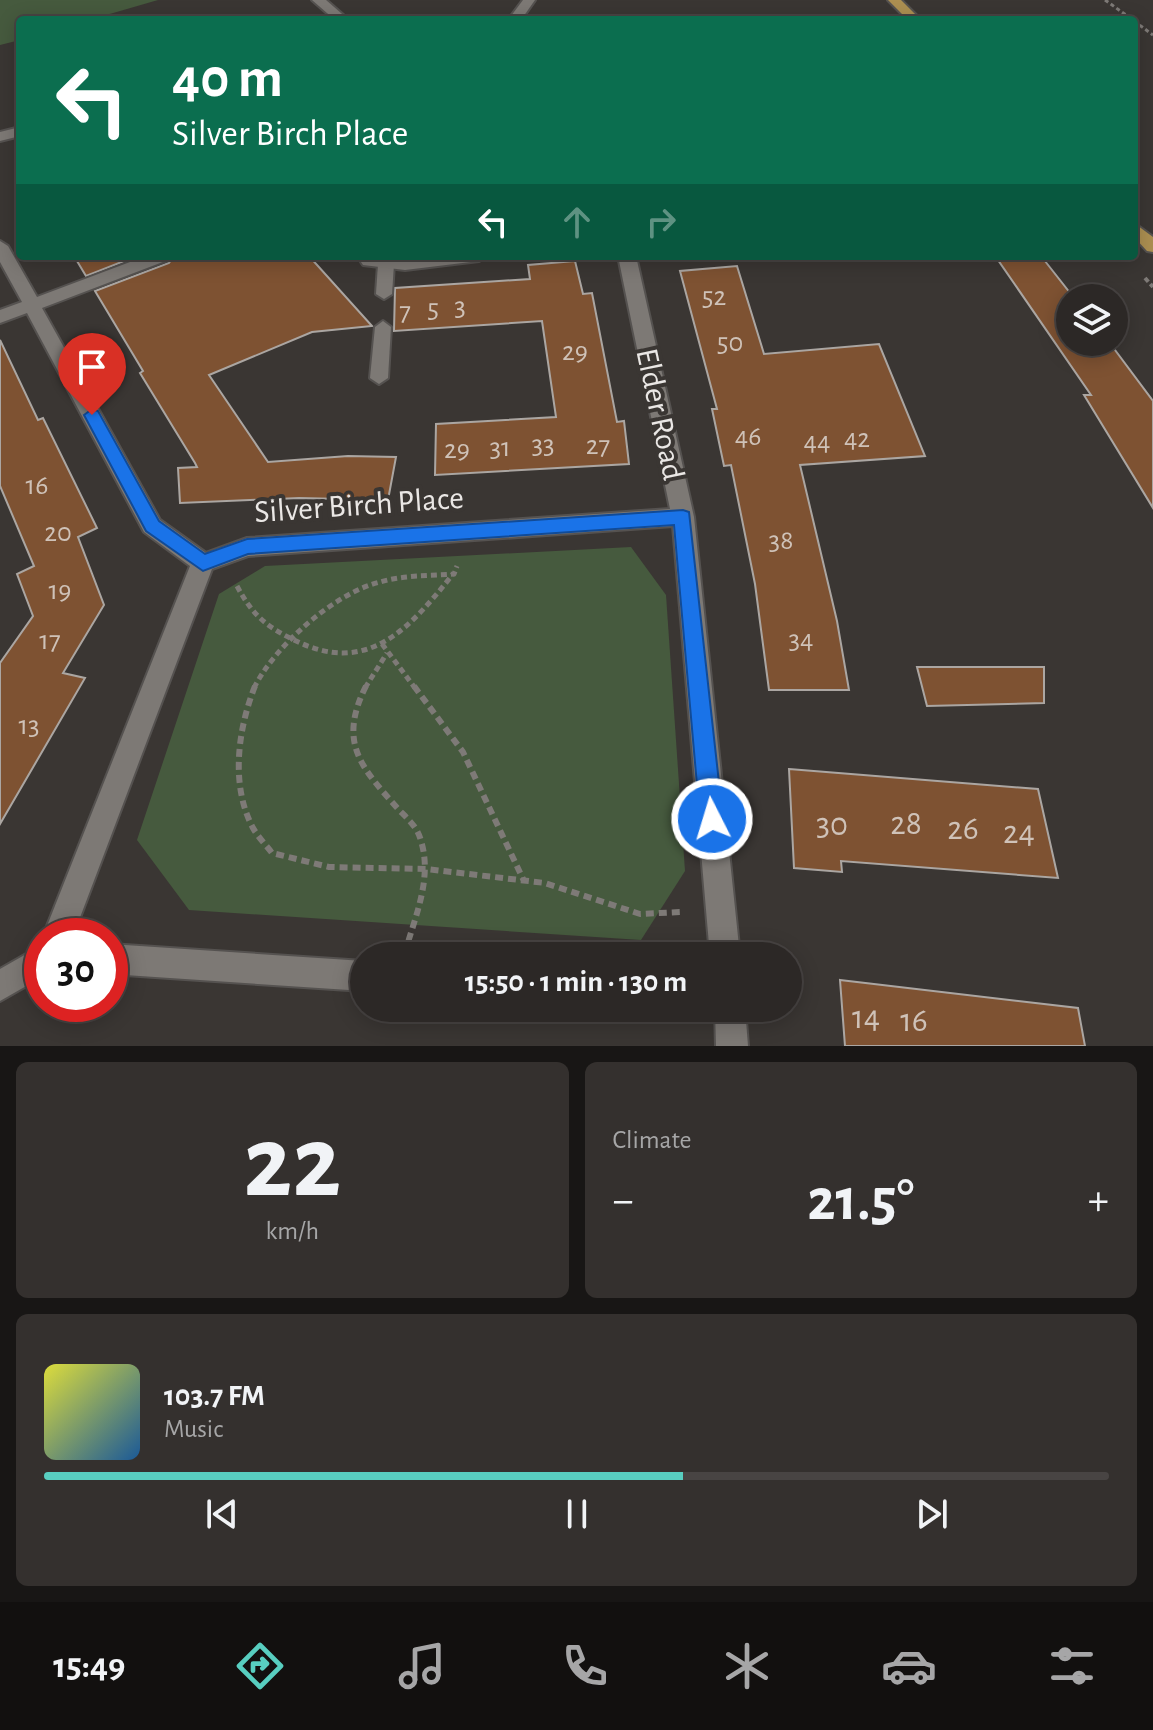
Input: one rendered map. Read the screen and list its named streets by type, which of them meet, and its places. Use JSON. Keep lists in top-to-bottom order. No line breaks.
{"streets":{"street":["Elder Road","Silver Birch Place"]},"crossings":[["Elder Road","Silver Birch Place"]],"house_numbers":["52","3","5","7","50","29","46","42","44","33","27","31","29","16","20","38","19","34","17","13","28","30","26","24","14","16"],"page":{"turn":["40 m","Silver Birch Place"],"limit":"30","trip":"15:50 · 1 min · 130 m","tile":[["22","km/h"],"Climate"],"heat":["−","21.5°","+"],"song":["103.7 FM","Music"],"tabs":"15:49"}}
